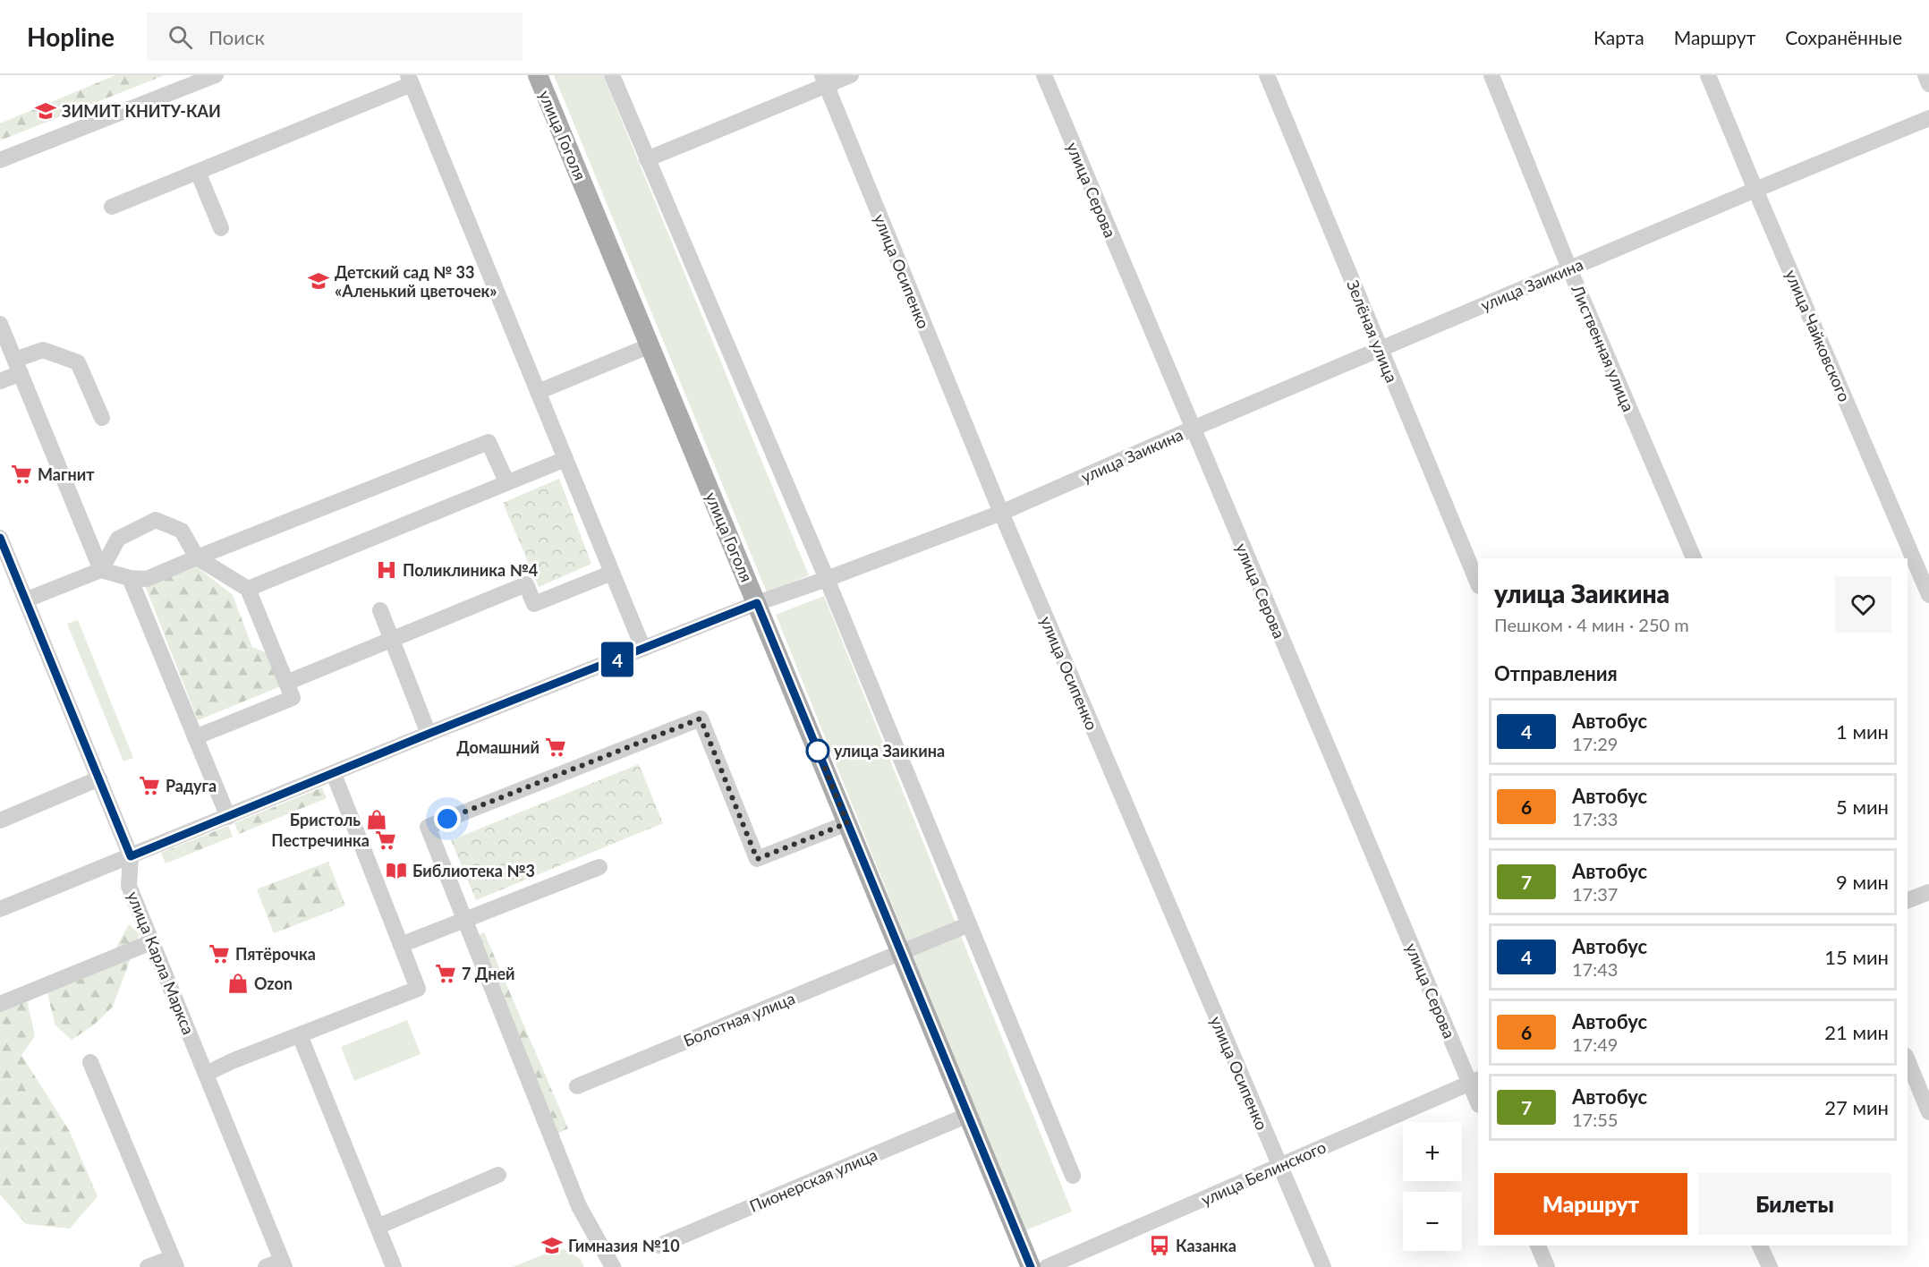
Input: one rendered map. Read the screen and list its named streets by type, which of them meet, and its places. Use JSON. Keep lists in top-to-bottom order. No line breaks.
{"streets":{"main road":["улица Гоголя"],"street":["улица Серова","улица Осипенко","улица Заикина","Зелёная улица","улица Чайковского","Лиственная улица","улица Карла Маркса","Болотная улица","улица Белинского","Пионерская улица"]},"crossings":[["улица Гоголя","улица Заикина"],["улица Гоголя","Болотная улица"],["улица Гоголя","Пионерская улица"],["улица Серова","улица Заикина"],["улица Серова","улица Белинского"],["улица Осипенко","улица Заикина"],["улица Осипенко","улица Белинского"],["улица Заикина","Зелёная улица"],["улица Заикина","улица Чайковского"],["улица Заикина","Лиственная улица"],["улица Заикина","улица Карла Маркса"]],"places":{"school or university":["ЗИМИТ КНИТУ-КАИ","Детский сад № 33 «Аленький цветочек»","Гимназия №10"],"supermarket":["Магнит","Домашний","Радуга","Пестречинка","Пятёрочка","7 Дней"],"hospital":["Поликлиника №4"],"other":["улица Заикина"],"shop":["Бристоль","Ozon"],"library":["Библиотека №3"],"bus stop":["Казанка"]},"lines":["bus line 4"],"page":{"header":"Hopline","search":"Поиск","nav":["Карта","Маршрут","Сохранённые"],"on_map":"4","heading":[["улица Заикина","Пешком · 4 мин · 250 m"],"Отправления"],"list":[{"mark":"4","name":"Автобус","note":"17:29","value":"1 мин"},{"mark":"6","name":"Автобус","note":"17:33","value":"5 мин"},{"mark":"7","name":"Автобус","note":"17:37","value":"9 мин"},{"mark":"4","name":"Автобус","note":"17:43","value":"15 мин"},{"mark":"6","name":"Автобус","note":"17:49","value":"21 мин"},{"mark":"7","name":"Автобус","note":"17:55","value":"27 мин"}],"map_buttons":["+","−"],"buttons":["Маршрут","Билеты"]}}
